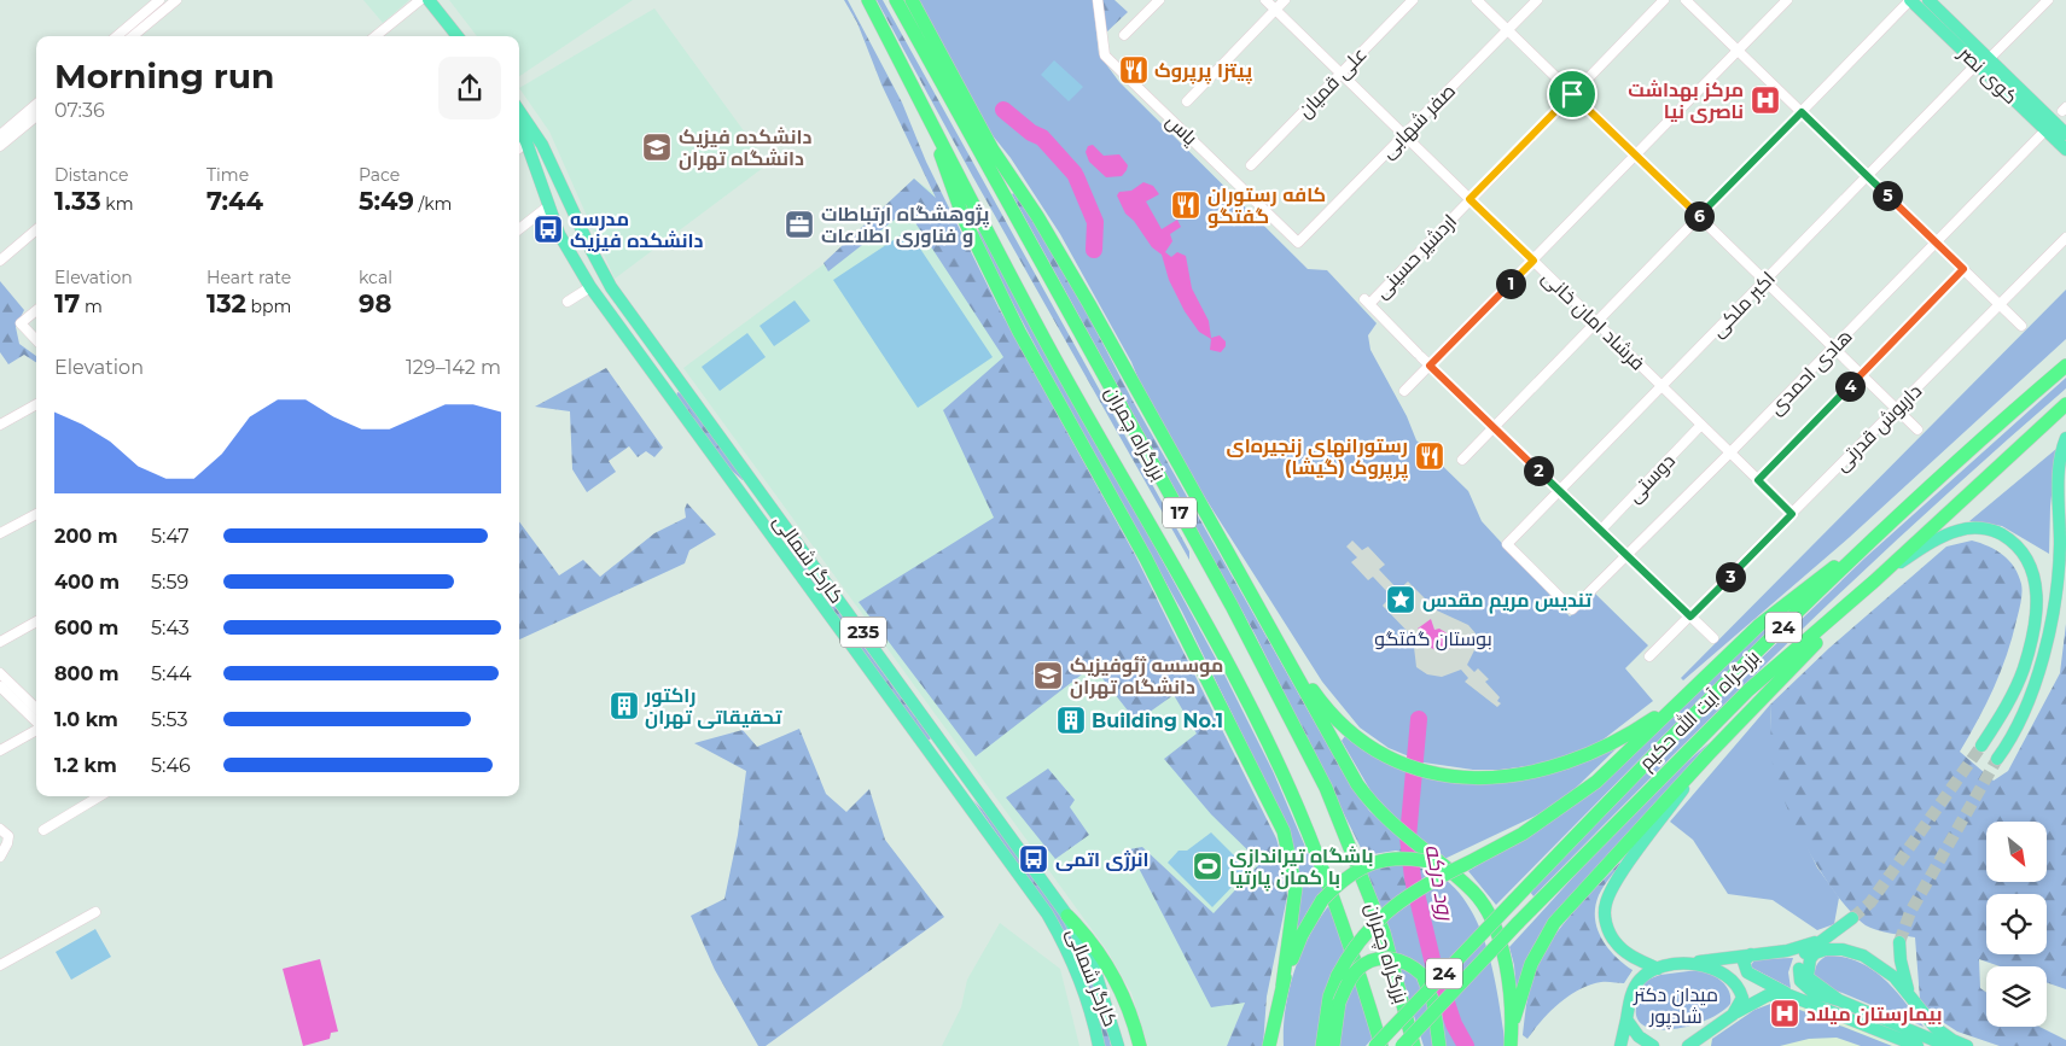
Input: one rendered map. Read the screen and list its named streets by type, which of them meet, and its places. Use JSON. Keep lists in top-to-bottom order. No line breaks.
{"streets":{"highway":["بزرگراه چمران","17","24","بزرگراه آیت الله حکیم"],"main road":["کوی نصر","کارگر شمالی","235"],"street":["علی قمیان","صفر شهابی","یاس","اردشیر حسینی","اکبر ملکی","فرشاد امان خانی","هادی احمدی","داریوش قدرتی","دوستی"]},"crossings":[["کوی نصر","اکبر ملکی"],["کوی نصر","هادی احمدی"],["علی قمیان","فرشاد امان خانی"],["صفر شهابی","یاس"],["صفر شهابی","فرشاد امان خانی"],["اردشیر حسینی","فرشاد امان خانی"],["اکبر ملکی","فرشاد امان خانی"],["اکبر ملکی","هادی احمدی"],["فرشاد امان خانی","هادی احمدی"],["فرشاد امان خانی","داریوش قدرتی"],["فرشاد امان خانی","دوستی"]],"water":["رود درکه"],"parks":["بوستان گفتگو","میدان دکتر شادپور"],"places":{"restaurant":["پیتزا پرپروک","کافه رستوران گفتگو","رستورانهای زنجیره‌ای پرپروک (گیشا)"],"hospital":["مرکز بهداشت ناصری نیا","بیمارستان میلاد"],"school or university":["دانشکده فیزیک دانشگاه تهران","موسسه ژئوفیزیک دانشگاه تهران"],"office":["پژوهشگاه ارتباطات و فناوری اطلاعات"],"bus stop":["مدرسه دانشکده فیزیک","انرژی اتمی"],"place":["تندیس مریم مقدس"],"building":["راکتور تحقیقاتی تهران","Building No.1"],"sports":["باشگاه تیراندازی با کمان پارتیا"]},"north":"bottom right","page":{"heading":["Morning run","07:36"],"stats":[["Distance","1.33 km"],["Time","7:44"],["Pace","5:49 /km"],["Elevation","17 m"],["Heart rate","132 bpm"],["kcal","98"]],"pins":["5","6","1","4","2","3"],"chart":["Elevation","129–142 m"],"list":[{"name":"200 m","note":"5:47"},{"name":"400 m","note":"5:59"},{"name":"600 m","note":"5:43"},{"name":"800 m","note":"5:44"},{"name":"1.0 km","note":"5:53"},{"name":"1.2 km","note":"5:46"}]}}
